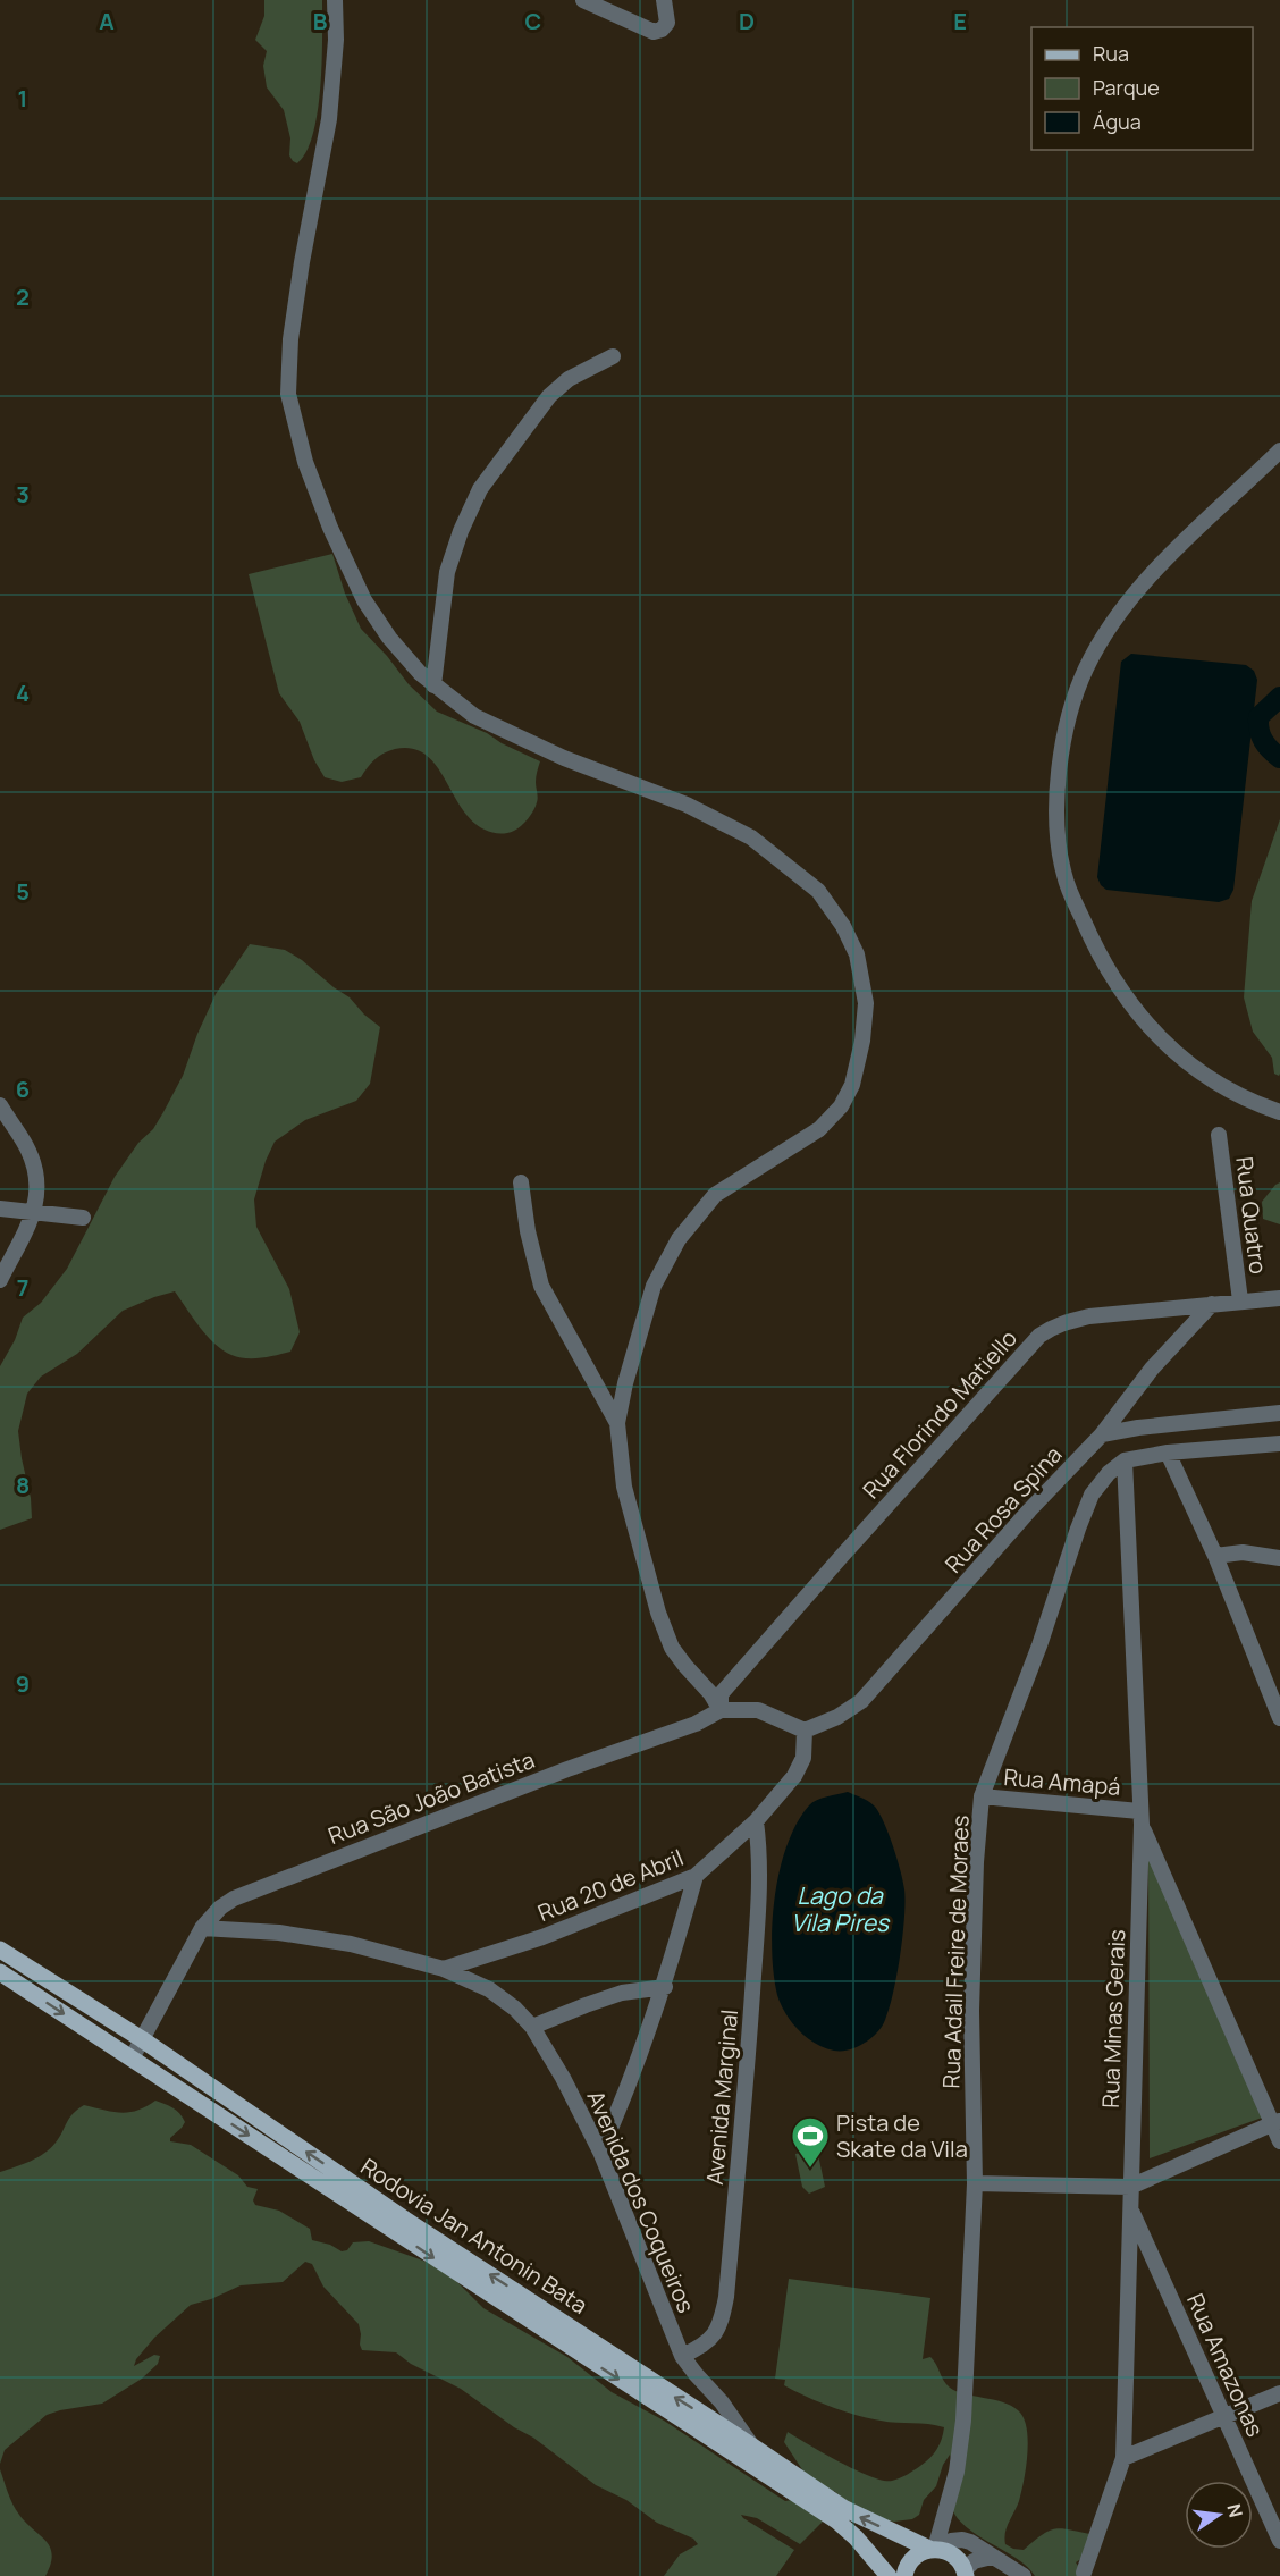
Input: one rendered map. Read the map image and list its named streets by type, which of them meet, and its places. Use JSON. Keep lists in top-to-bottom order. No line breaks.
{"streets":{"main road":["Rodovia Jan Antonin Bata"],"street":["Rua Quatro","Rua Florindo Matiello","Rua Rosa Spina","Rua Amapá","Rua São João Batista","Rua 20 de Abril","Rua Adail Freire de Moraes","Rua Minas Gerais","Avenida Marginal","Avenida dos Coqueiros","Rua Amazonas"]},"crossings":[["Rua Quatro","Rua Florindo Matiello"],["Rua Florindo Matiello","Rua Rosa Spina"],["Rua Florindo Matiello","Rua São João Batista"],["Rua Rosa Spina","Rua São João Batista"],["Rua Rosa Spina","Rua 20 de Abril"],["Rua Amapá","Rua Adail Freire de Moraes"],["Rua Amapá","Rua Minas Gerais"],["Rua São João Batista","Rua 20 de Abril"],["Rua São João Batista","Avenida dos Coqueiros"],["Rua São João Batista","Rodovia Jan Antonin Bata"],["Rua 20 de Abril","Avenida Marginal"],["Rua 20 de Abril","Avenida dos Coqueiros"],["Rua Adail Freire de Moraes","Rua Minas Gerais"],["Rua Adail Freire de Moraes","Rodovia Jan Antonin Bata"],["Rua Minas Gerais","Rua Amazonas"],["Avenida Marginal","Avenida dos Coqueiros"],["Avenida dos Coqueiros","Rodovia Jan Antonin Bata"]],"water":["Lago da Vila Pires"],"places":{"sports":["Pista de Skate da Vila"]},"legend":["Rua","Parque","Água"],"north":"right","grid":{"columns":["A","B","C","D","E"],"rows":["1","2","3","4","5","6","7","8","9"]}}
